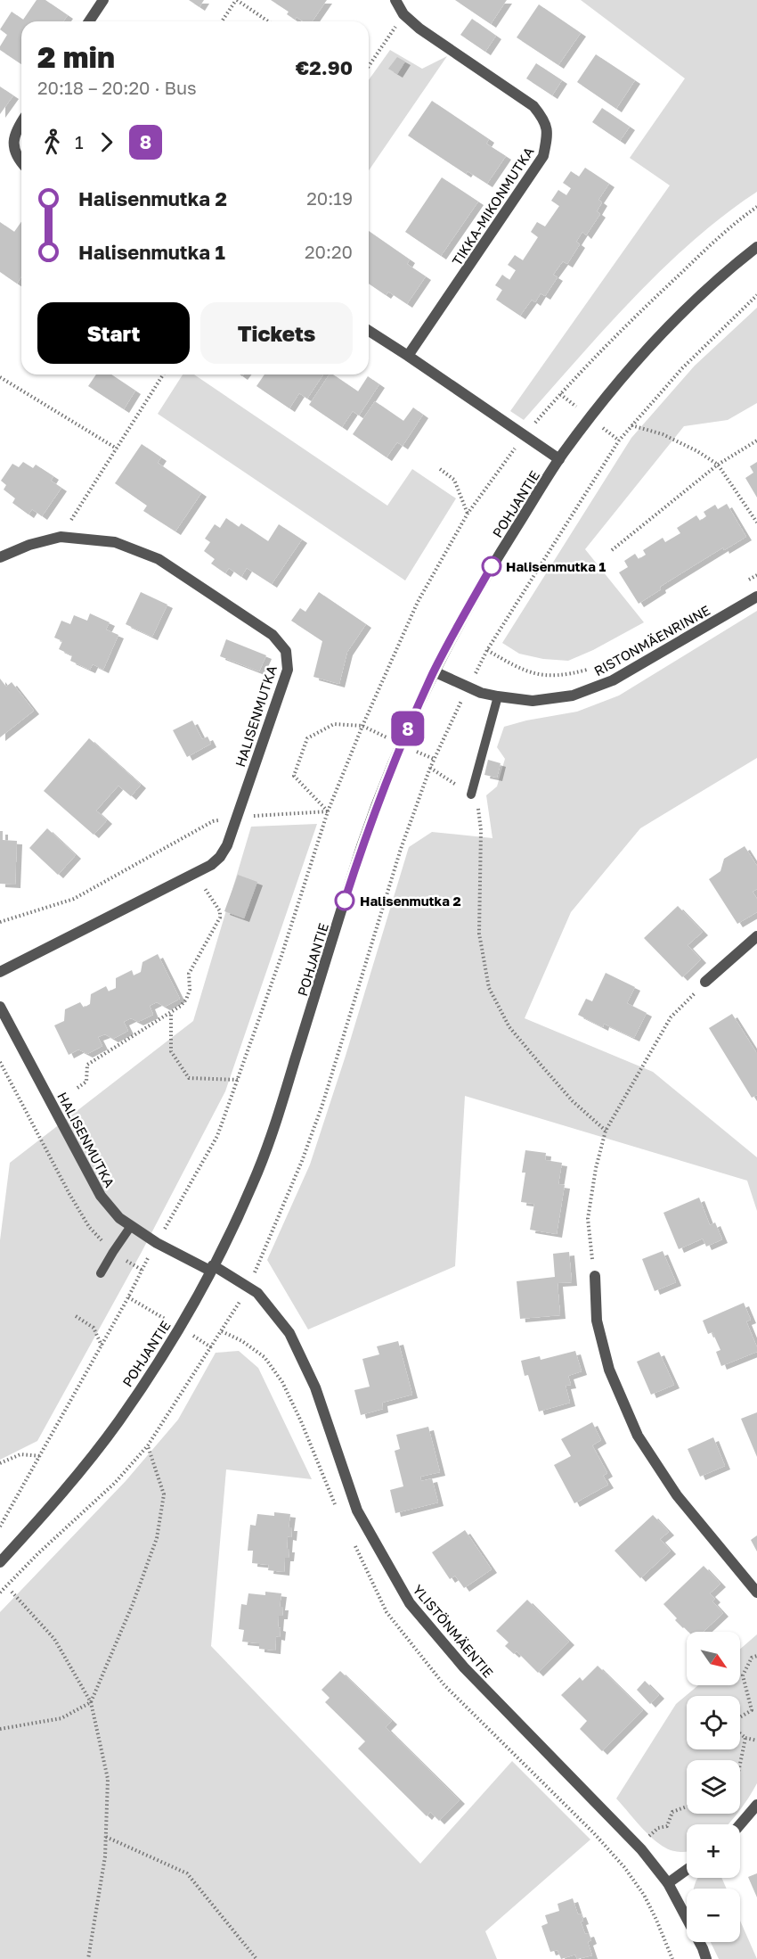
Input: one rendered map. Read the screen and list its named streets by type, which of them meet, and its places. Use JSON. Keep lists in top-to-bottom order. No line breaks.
{"streets":{"street":["TIKKA-MIKONMUTKA","POHJANTIE","RISTONMÄENRINNE","HALISENMUTKA","YLISTÖNMÄENTIE"]},"crossings":[["POHJANTIE","RISTONMÄENRINNE"],["POHJANTIE","HALISENMUTKA"],["POHJANTIE","YLISTÖNMÄENTIE"],["HALISENMUTKA","YLISTÖNMÄENTIE"]],"places":["Halisenmutka 1","Halisenmutka 2"],"lines":["bus line 8"],"north":"bottom right","page":{"on_map":"8","heading":["2 min","20:18 – 20:20 · Bus","€2.90"],"legs":["1","8"],"list":[{"name":"Halisenmutka 2","value":"20:19"},{"name":"Halisenmutka 1","value":"20:20"}],"buttons":["Start","Tickets"],"map_buttons":["+","−"]}}
